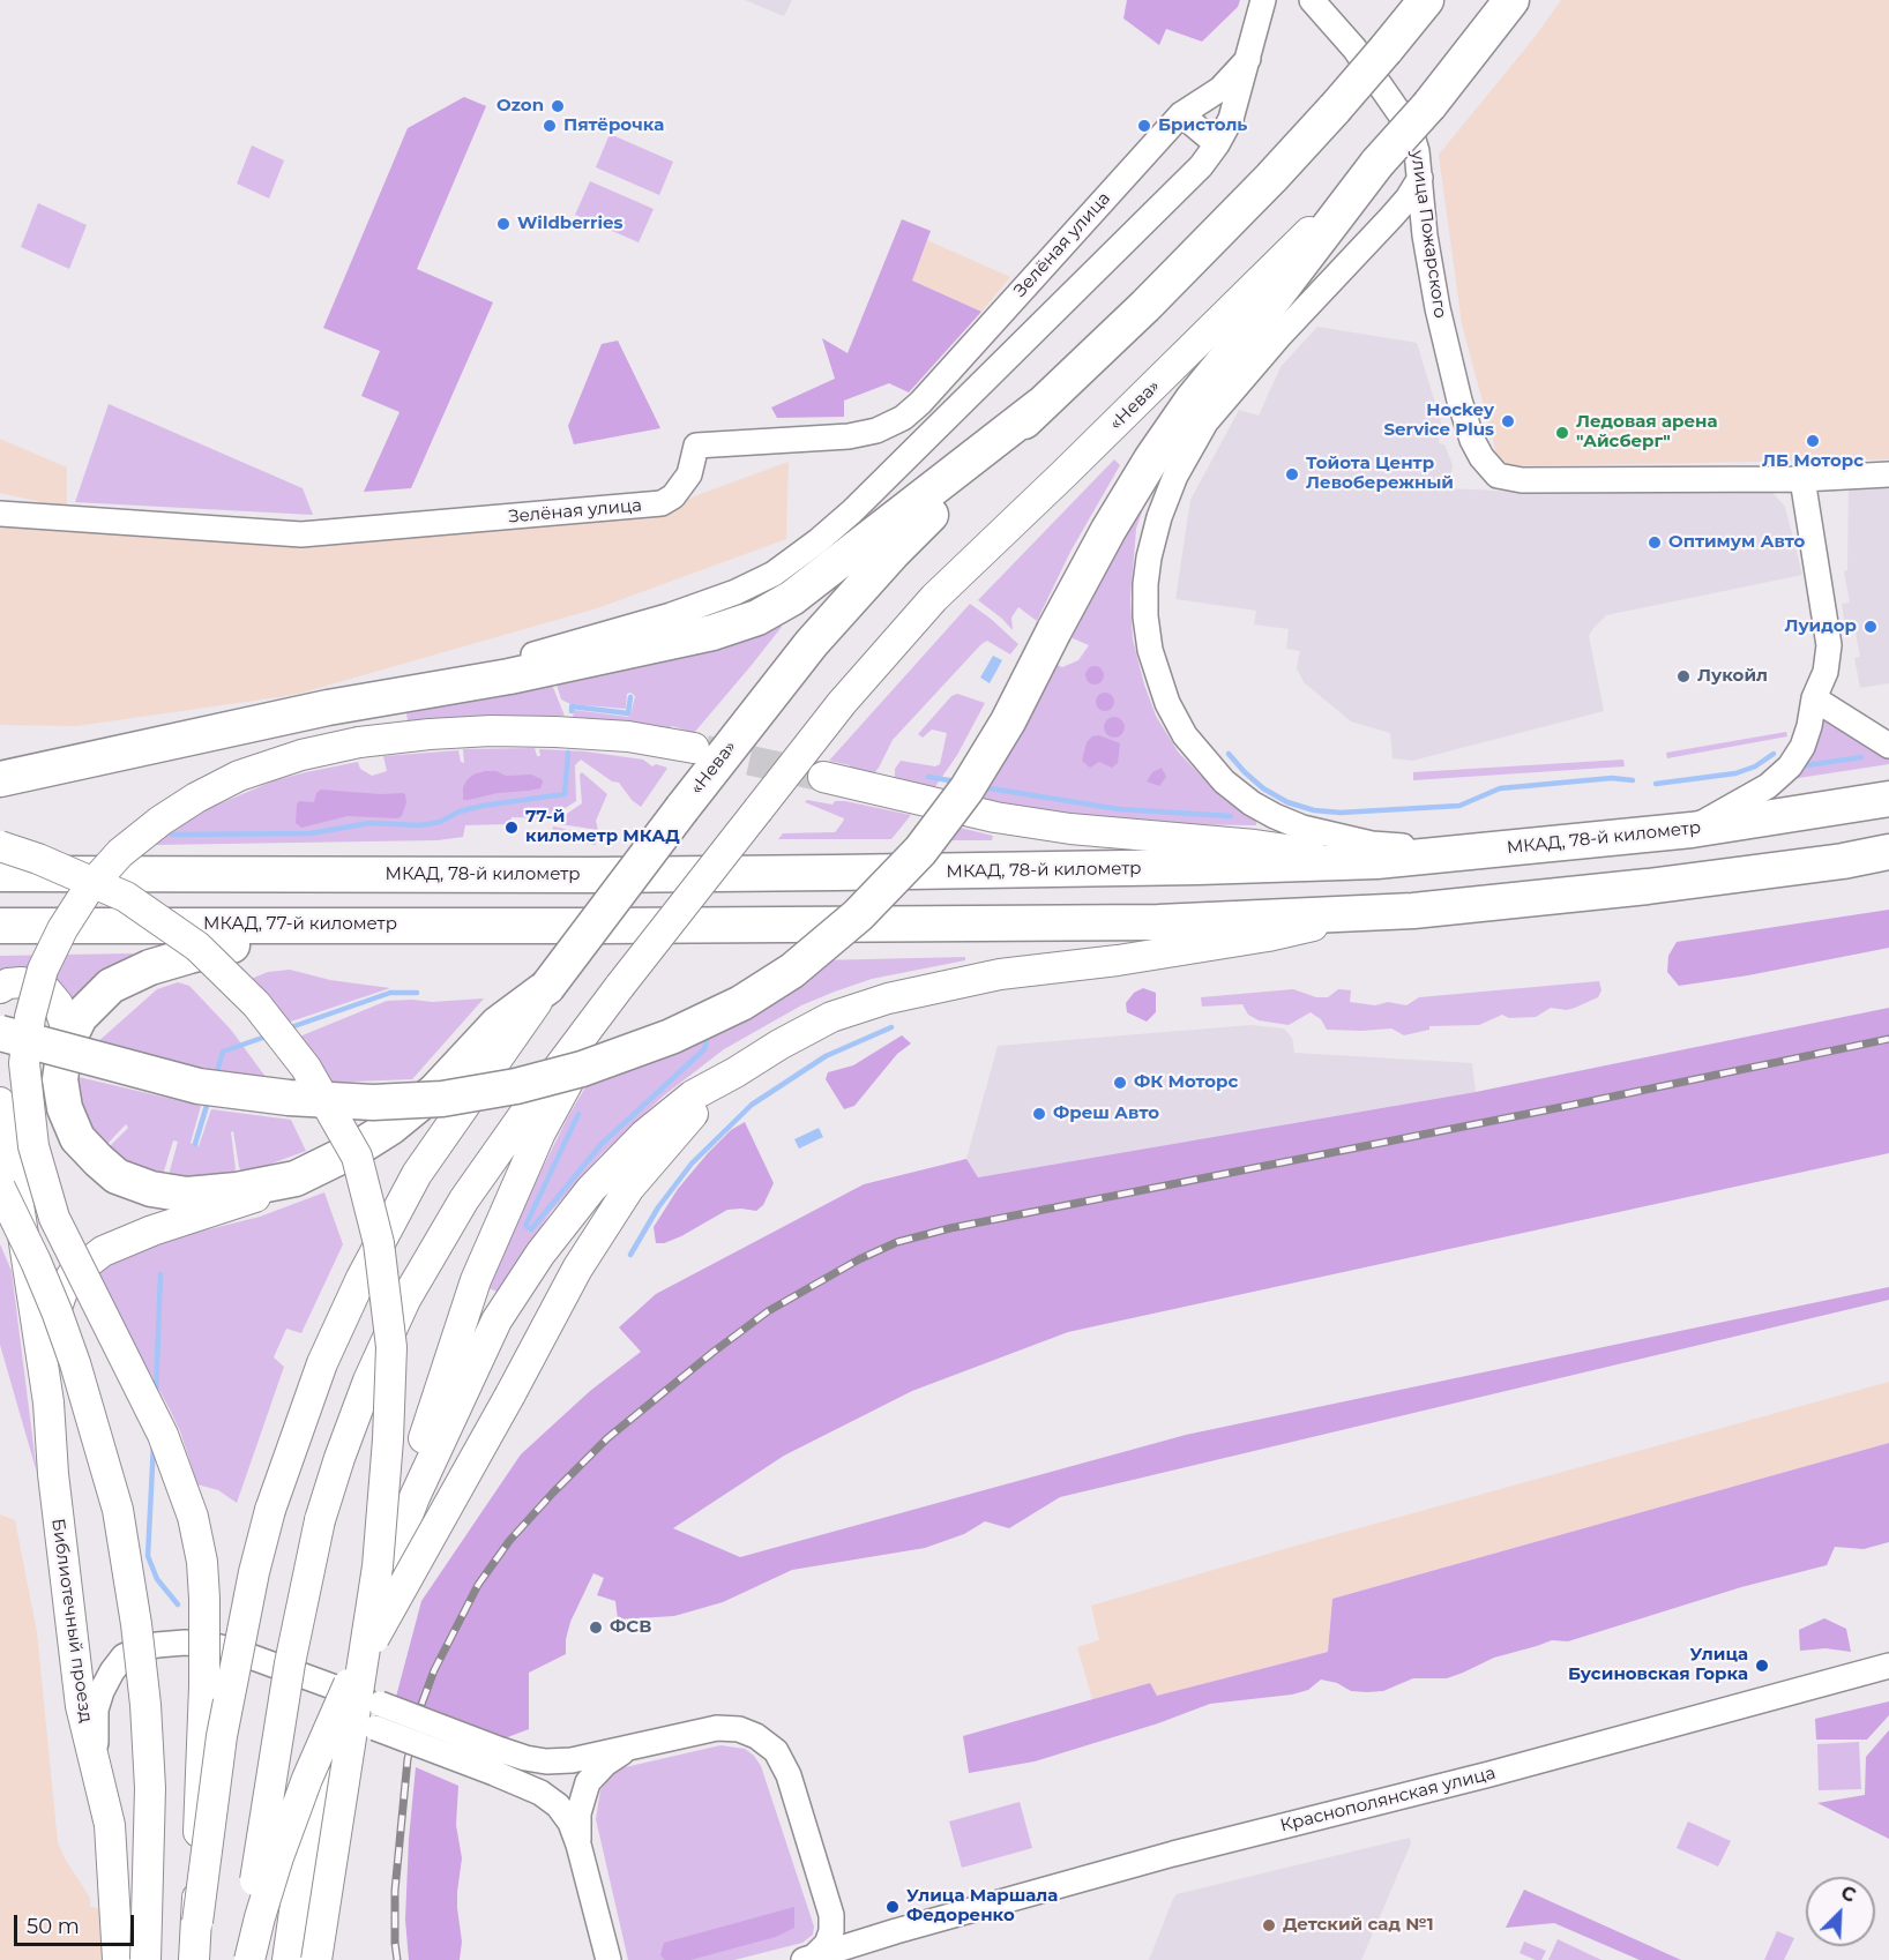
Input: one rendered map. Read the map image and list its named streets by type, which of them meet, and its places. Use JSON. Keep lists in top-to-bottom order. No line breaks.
{"streets":{"highway":["«Нева»","МКАД, 78-й километр","МКАД, 77-й километр"],"main road":["Библиотечный проезд"],"street":["улица Пожарского","Зелёная улица","Краснополянская улица"]},"crossings":[["«Нева»","МКАД, 77-й километр"]],"places":["Ozon","Пятёрочка","Бристоль","Wildberries","Hockey Service Plus","Ледовая арена \"Айсберг\"","ЛБ Моторс","Тойота Центр Левобережный","Оптимум Авто","Луидор","Лукойл","77-й километр МКАД","ФК Моторс","Фреш Авто","ФСВ","Улица Бусиновская Горка","Улица Маршала Федоренко","Детский сад №1"],"scale_bar":"50 m","north":"top right"}
